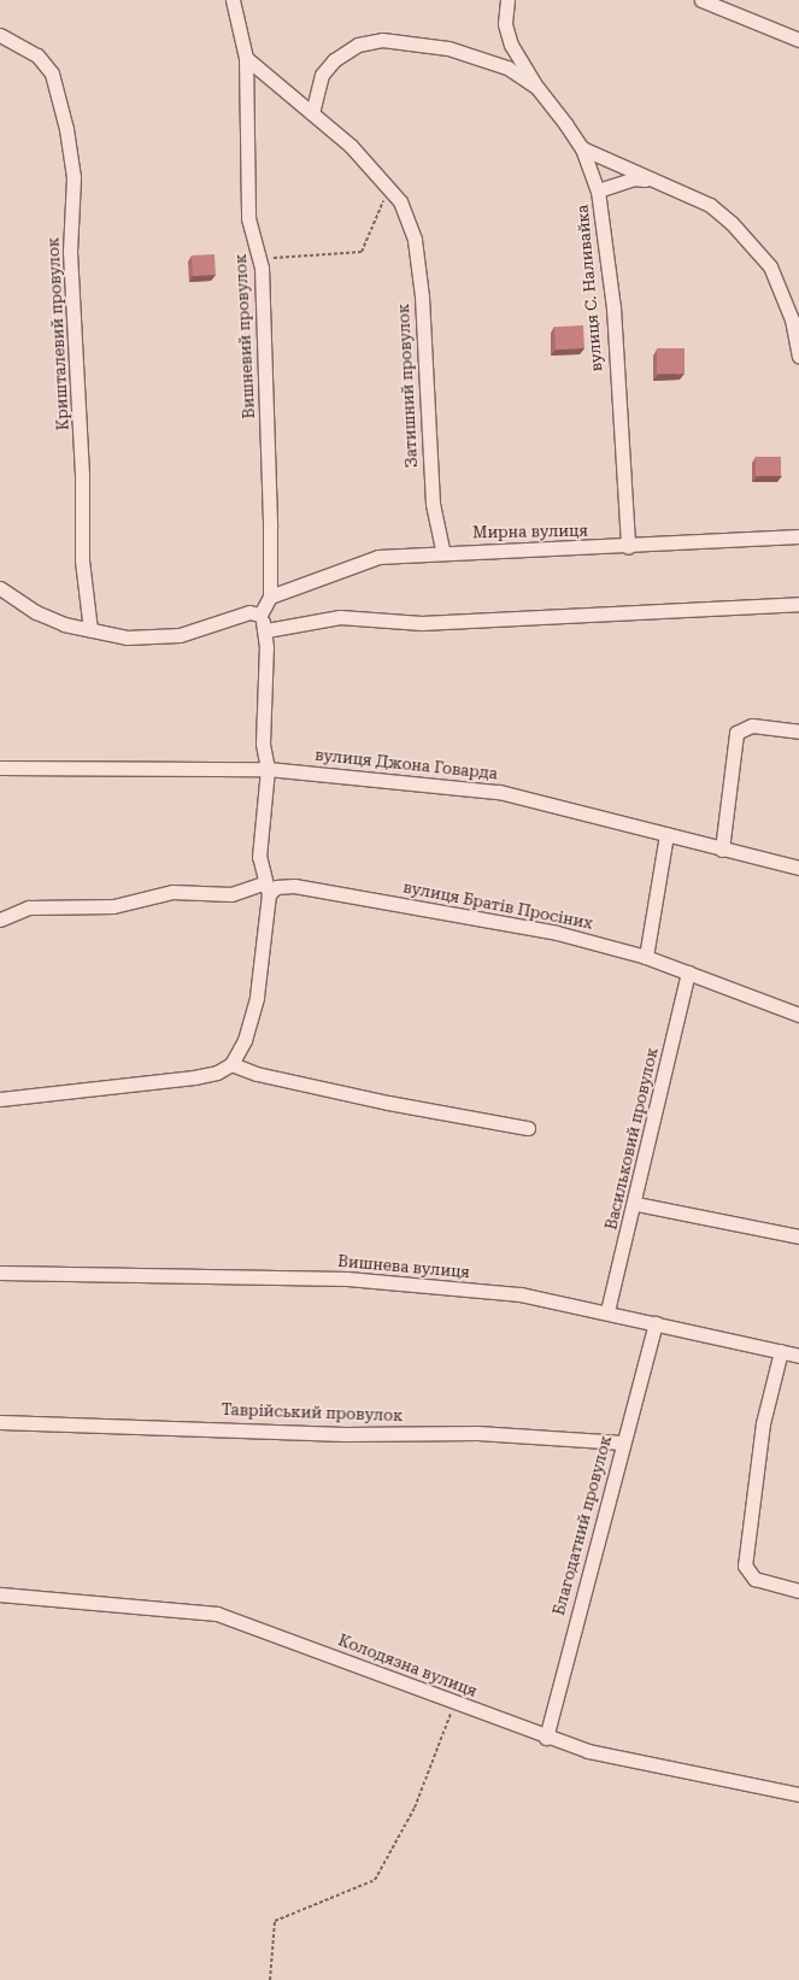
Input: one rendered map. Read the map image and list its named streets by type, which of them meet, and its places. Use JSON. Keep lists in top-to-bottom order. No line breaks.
{"streets":{"street":["вулиця С. Наливайка","Кришталевий провулок","Вишневий провулок","Затишний провулок","Мирна вулиця","вулиця Джона Говарда","вулиця Братів Просіних","Васильковий провулок","Вишнева вулиця","Таврійський провулок","Благодатний провулок","Колодязна вулиця"]},"crossings":[["вулиця С. Наливайка","Затишний провулок"],["вулиця С. Наливайка","Мирна вулиця"],["Вишневий провулок","Затишний провулок"],["Вишневий провулок","Мирна вулиця"],["Затишний провулок","Мирна вулиця"],["вулиця Братів Просіних","Васильковий провулок"],["Васильковий провулок","Вишнева вулиця"],["Вишнева вулиця","Благодатний провулок"],["Таврійський провулок","Благодатний провулок"],["Благодатний провулок","Колодязна вулиця"]]}
